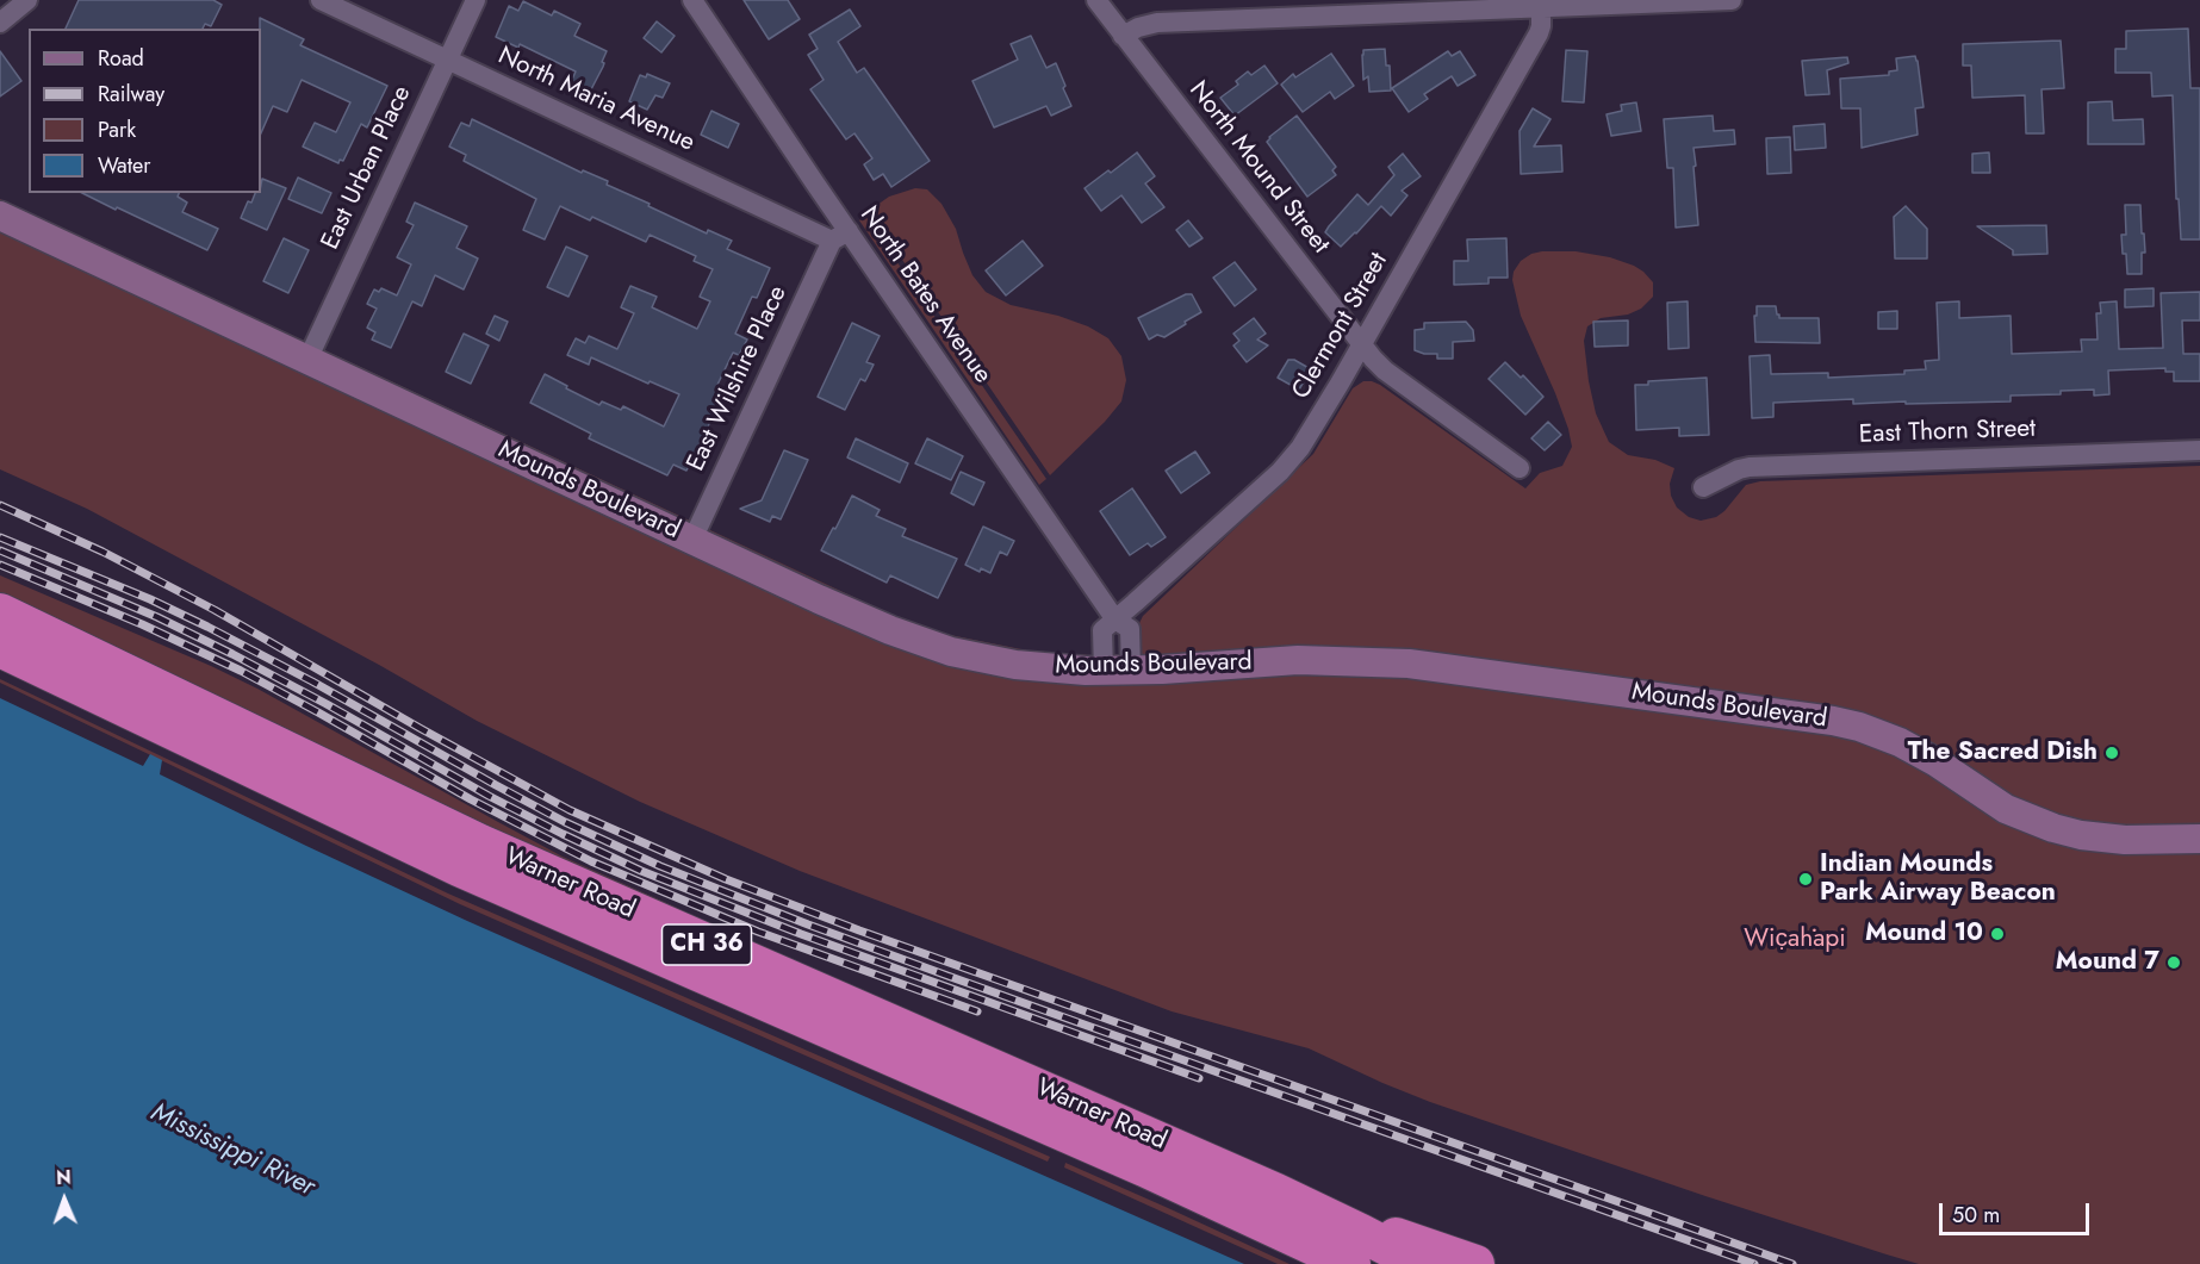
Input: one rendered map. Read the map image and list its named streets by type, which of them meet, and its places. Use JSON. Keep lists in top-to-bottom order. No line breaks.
{"streets":{"highway":["Warner Road","CH 36"],"street":["North Maria Avenue","East Urban Place","North Mound Street","North Bates Avenue","Clermont Street","East Wilshire Place","East Thorn Street","Mounds Boulevard"]},"crossings":[["North Maria Avenue","East Urban Place"],["North Maria Avenue","North Bates Avenue"],["North Maria Avenue","East Wilshire Place"],["East Urban Place","Mounds Boulevard"],["North Mound Street","Clermont Street"],["North Bates Avenue","Clermont Street"],["North Bates Avenue","East Wilshire Place"],["Clermont Street","Mounds Boulevard"],["East Wilshire Place","Mounds Boulevard"]],"water":["Mississippi River"],"parks":["Wic̣aḣapi"],"places":["The Sacred Dish","Indian Mounds Park Airway Beacon","Mound 10","Mound 7"],"legend":["Road","Railway","Park","Water"],"scale_bar":"50 m","north":"top"}
